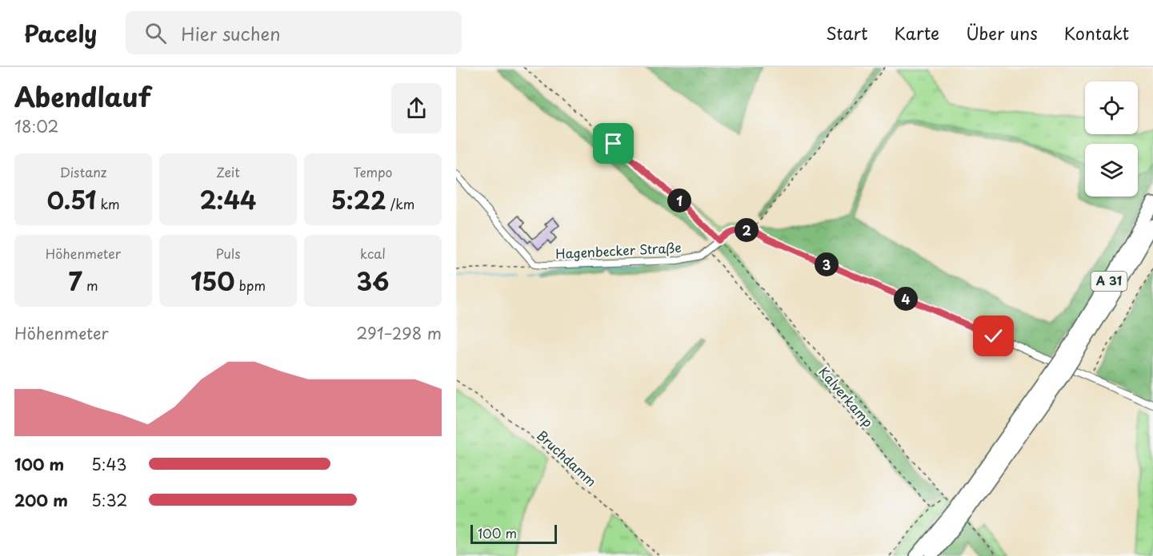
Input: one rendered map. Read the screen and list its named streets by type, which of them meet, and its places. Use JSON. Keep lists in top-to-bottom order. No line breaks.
{"streets":{"highway":["A 31"],"street":["Hagenbecker Straße"],"path":["Kalverkamp","Bruchdamm"]},"crossings":[["Hagenbecker Straße","Kalverkamp"]],"scale_bar":"100 m","page":{"header":"Pacely","search":"Hier suchen","nav":["Start","Karte","Über uns","Kontakt"],"heading":["Abendlauf","18:02"],"stats":[["Distanz","0.51 km"],["Zeit","2:44"],["Tempo","5:22 /km"],["Höhenmeter","7 m"],["Puls","150 bpm"],["kcal","36"]],"pins":["1","2","3","4"],"chart":["Höhenmeter","291–298 m"],"list":[{"name":"100 m","note":"5:43"},{"name":"200 m","note":"5:32"}],"scale":"100 m"}}
